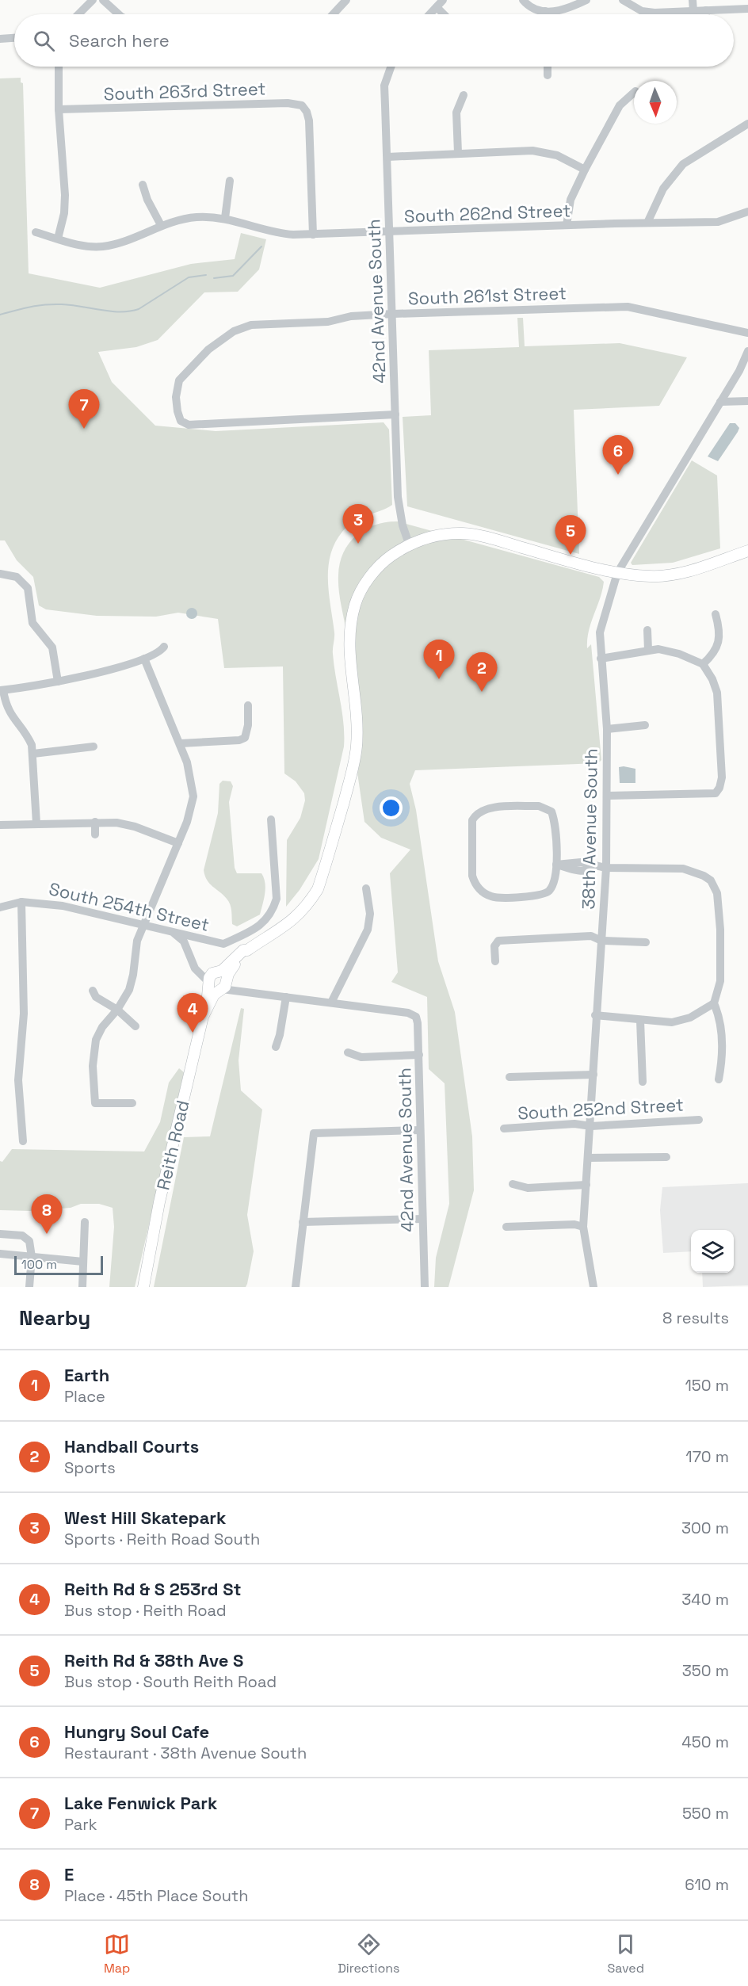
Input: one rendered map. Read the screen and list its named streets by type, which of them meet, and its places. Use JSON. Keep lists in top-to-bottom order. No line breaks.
{"streets":{"main road":["Reith Road"],"street":["South 263rd Street","South 262nd Street","South 261st Street","42nd Avenue South","38th Avenue South","South 254th Street","South 252nd Street"]},"crossings":[["South 263rd Street","South 262nd Street"],["South 262nd Street","42nd Avenue South"],["South 261st Street","42nd Avenue South"],["38th Avenue South","South 252nd Street"]],"scale_bar":"100 m","north":"bottom","page":{"search":"Search here","pins":["7","6","3","5","1","2","4","8"],"scale":"100 m","heading":["Nearby","8 results"],"list":[{"mark":"1","name":"Earth","note":"Place","value":"150 m"},{"mark":"2","name":"Handball Courts","note":"Sports","value":"170 m"},{"mark":"3","name":"West Hill Skatepark","note":"Sports · Reith Road South","value":"300 m"},{"mark":"4","name":"Reith Rd & S 253rd St","note":"Bus stop · Reith Road","value":"340 m"},{"mark":"5","name":"Reith Rd & 38th Ave S","note":"Bus stop · South Reith Road","value":"350 m"},{"mark":"6","name":"Hungry Soul Cafe","note":"Restaurant · 38th Avenue South","value":"450 m"},{"mark":"7","name":"Lake Fenwick Park","note":"Park","value":"550 m"},{"mark":"8","name":"E","note":"Place · 45th Place South","value":"610 m"}],"nav":["Map","Directions","Saved"]}}
